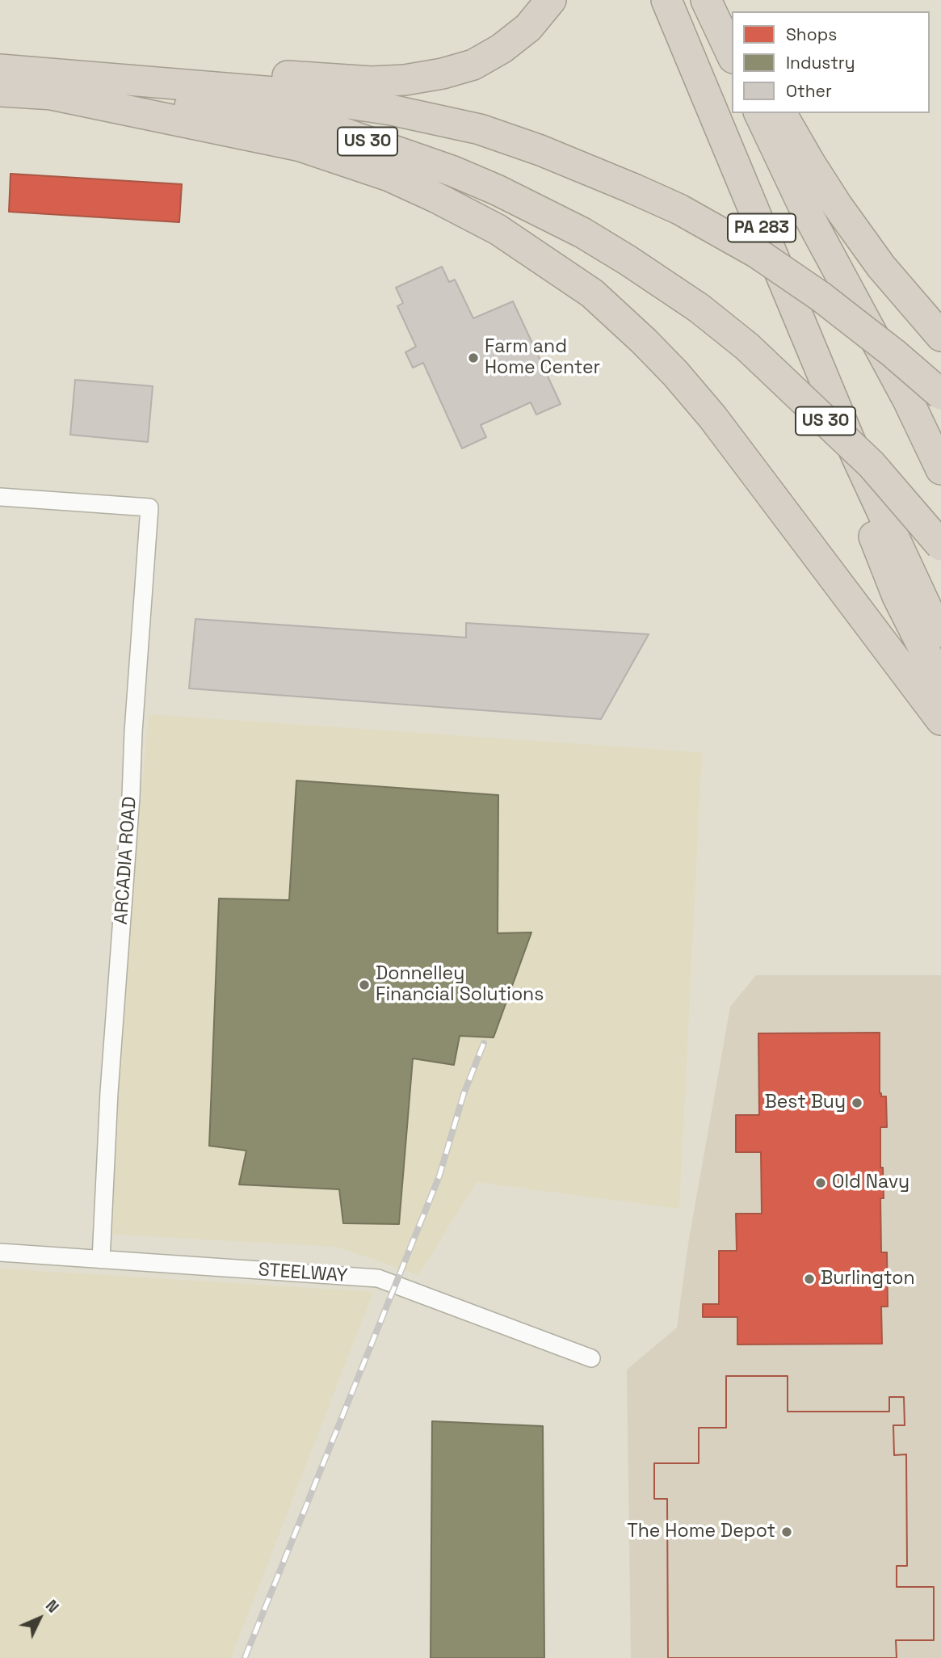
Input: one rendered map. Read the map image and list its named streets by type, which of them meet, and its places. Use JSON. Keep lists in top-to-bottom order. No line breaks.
{"streets":{"highway":["US 30","PA 283"],"street":["ARCADIA ROAD","STEELWAY"]},"crossings":[["ARCADIA ROAD","STEELWAY"]],"places":["Farm and Home Center","Donnelley Financial Solutions","Best Buy","Old Navy","Burlington","The Home Depot"],"legend":["Shops","Industry","Other"],"north":"top right"}
